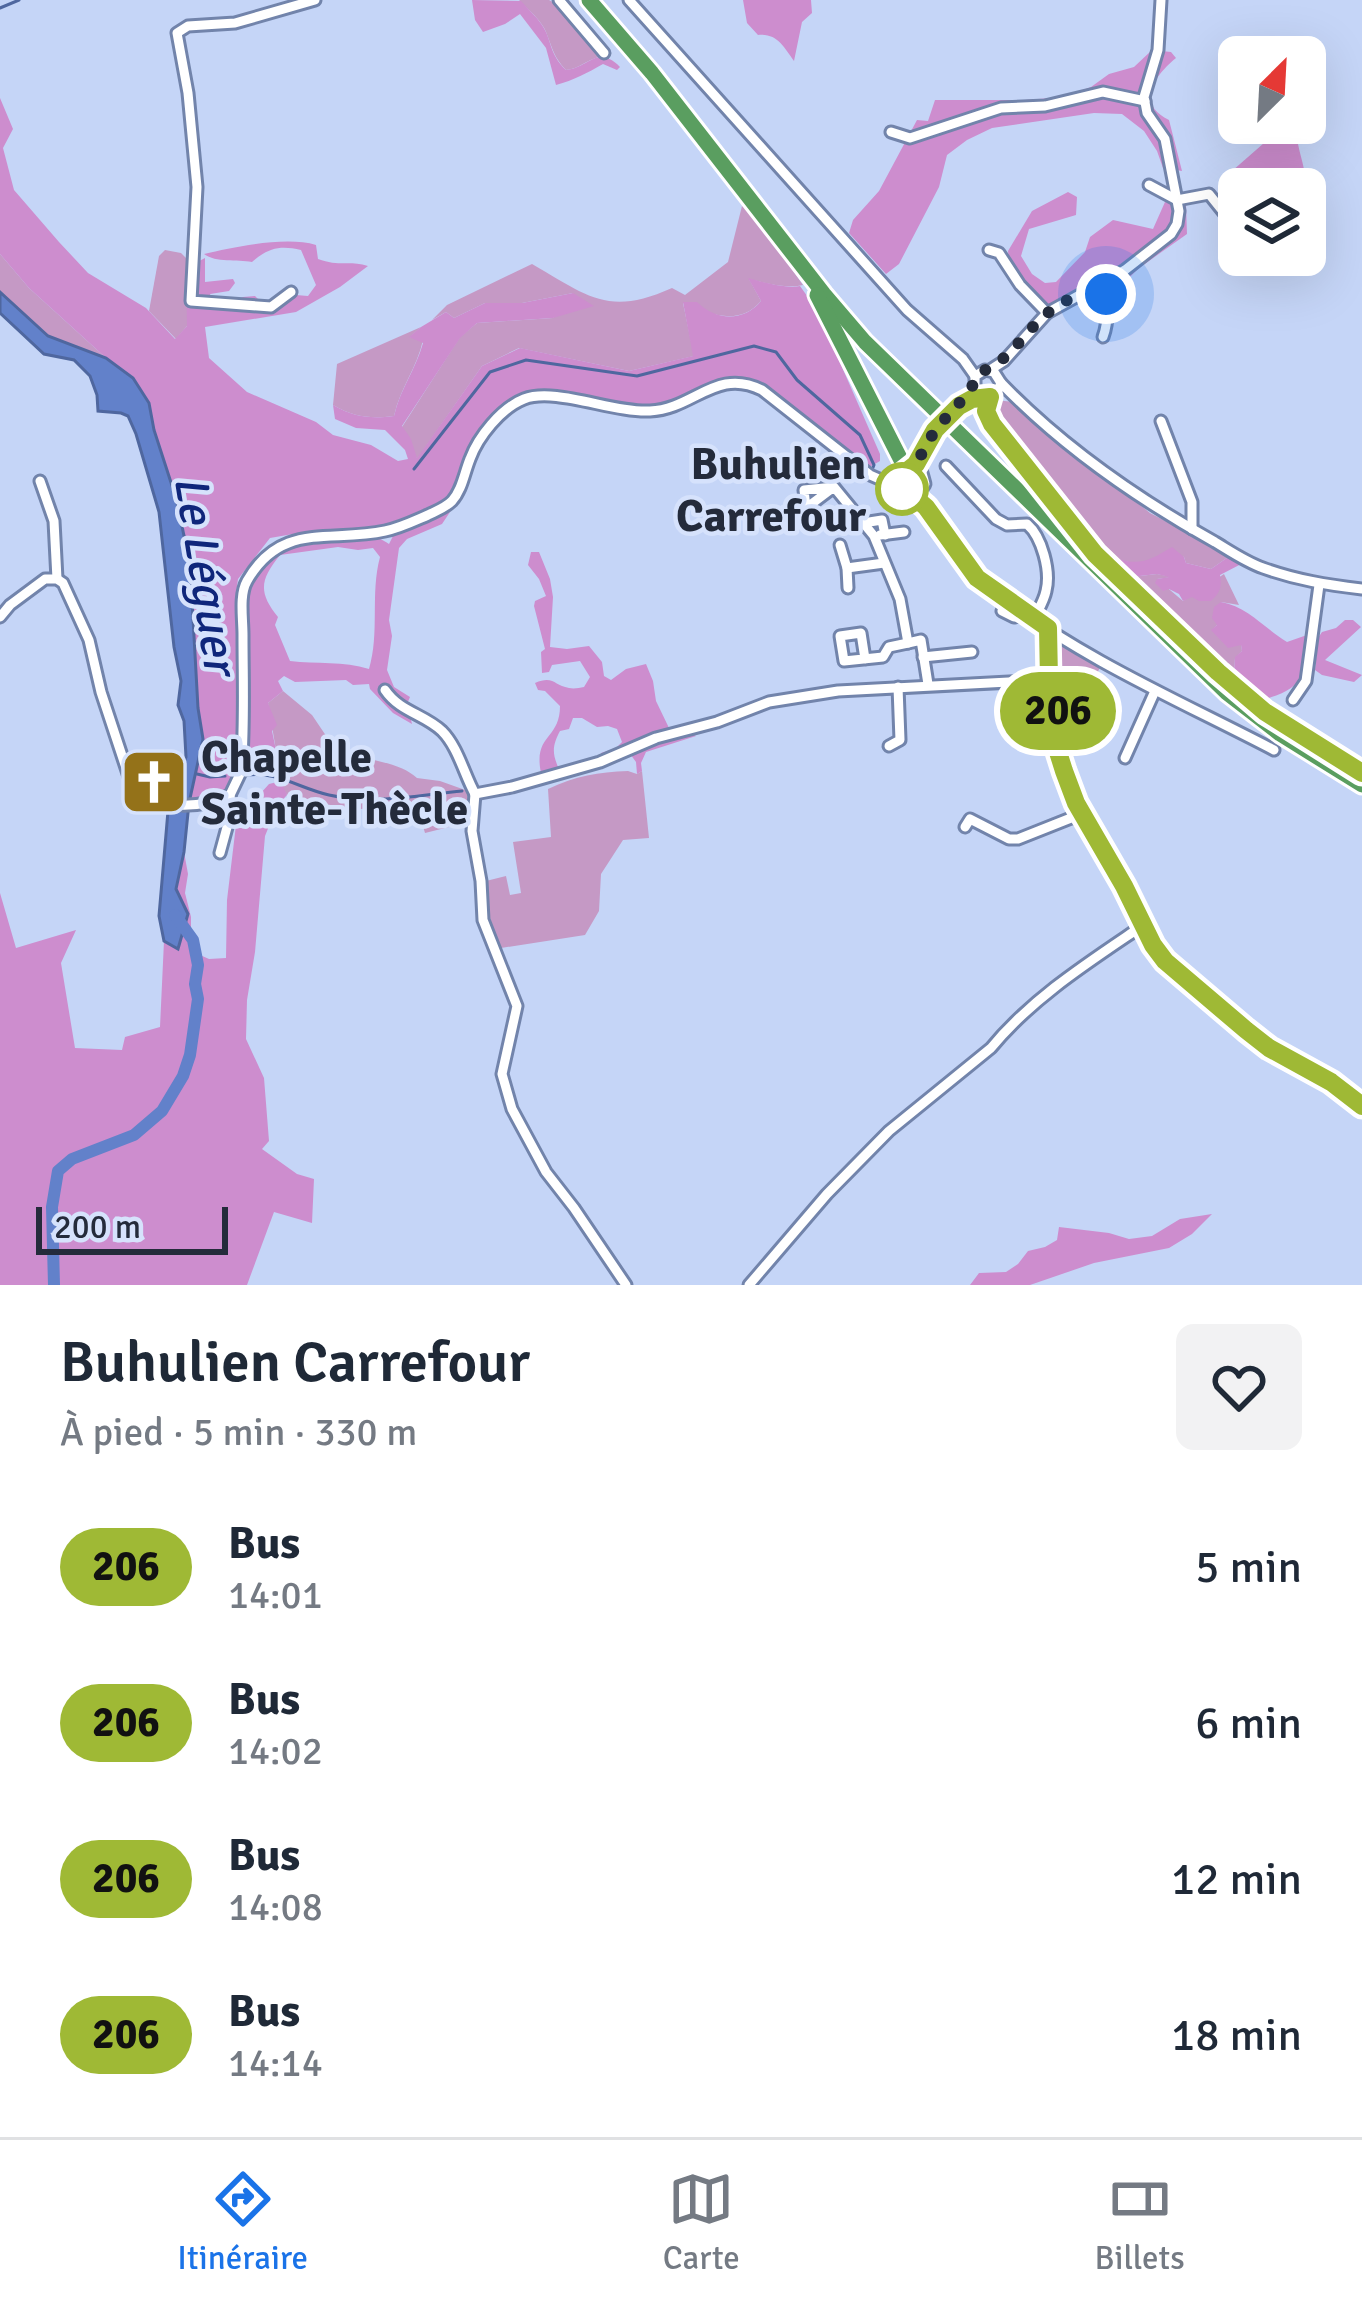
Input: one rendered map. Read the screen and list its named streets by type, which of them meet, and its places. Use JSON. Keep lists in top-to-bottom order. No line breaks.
{"water":["Le Léguer"],"places":{"other":["Buhulien Carrefour"],"church":["Chapelle Sainte-Thècle"]},"lines":["bus line 206"],"scale_bar":"200 m","north":"top right","page":{"on_map":"206","scale":"200 m","heading":["Buhulien Carrefour","À pied · 5 min · 330 m"],"list":[{"mark":"206","name":"Bus","note":"14:01","value":"5 min"},{"mark":"206","name":"Bus","note":"14:02","value":"6 min"},{"mark":"206","name":"Bus","note":"14:08","value":"12 min"},{"mark":"206","name":"Bus","note":"14:14","value":"18 min"}],"tabs":["Itinéraire","Carte","Billets"]}}
